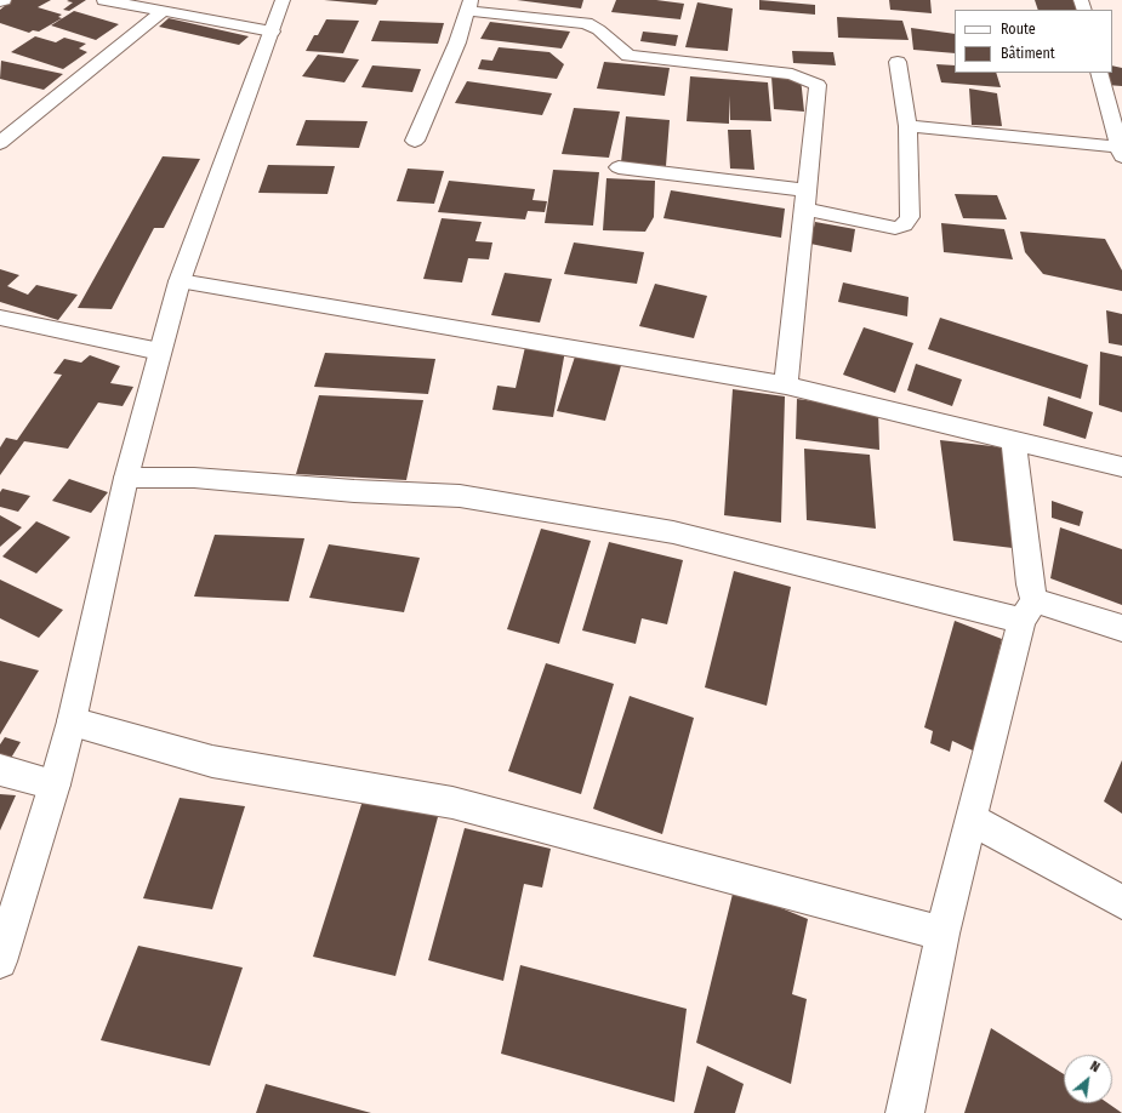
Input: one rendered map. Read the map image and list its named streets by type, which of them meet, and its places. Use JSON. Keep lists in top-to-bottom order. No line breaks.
{"legend":["Route","Bâtiment"],"north":"top right"}
